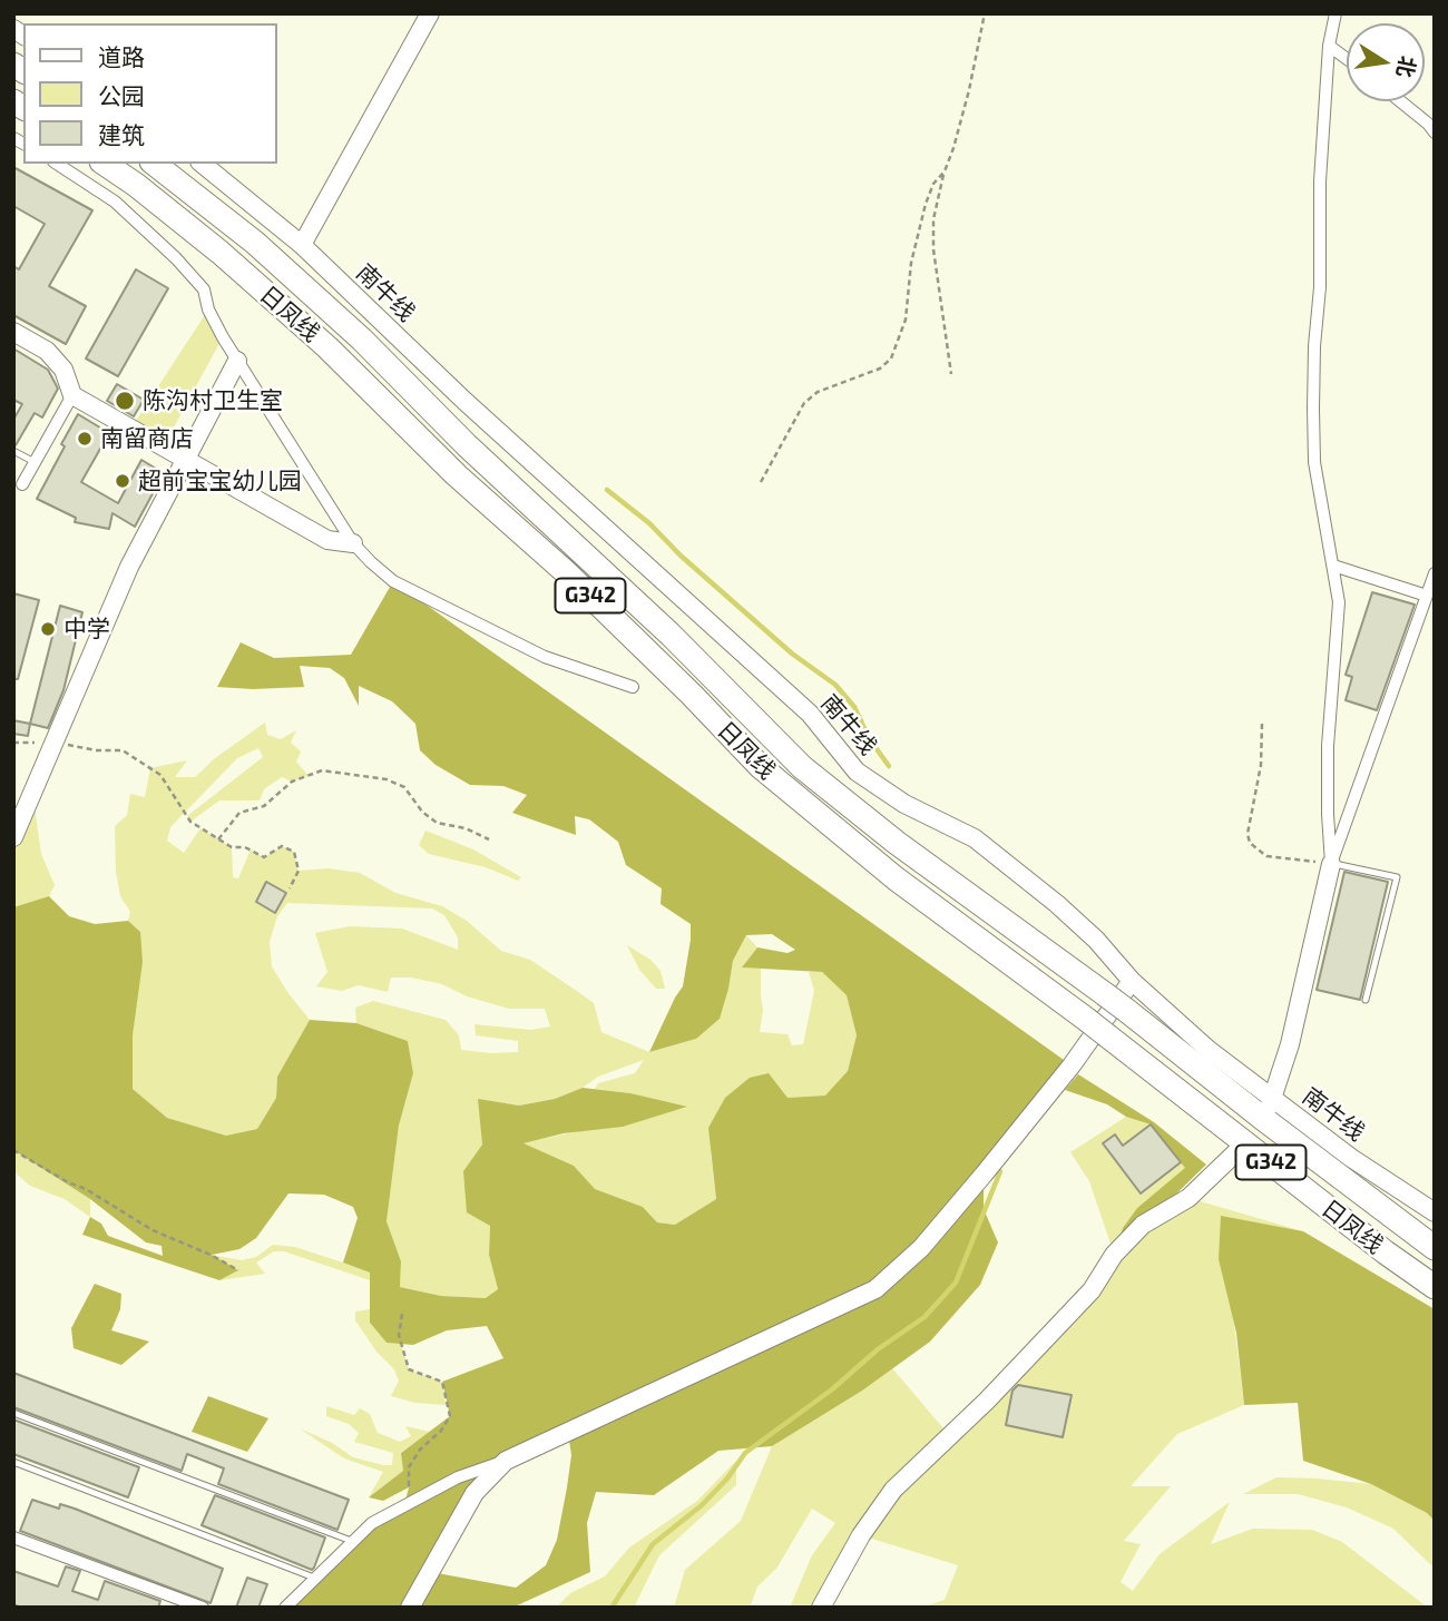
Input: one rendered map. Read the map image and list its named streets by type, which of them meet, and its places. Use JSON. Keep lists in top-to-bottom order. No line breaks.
{"streets":{"highway":["日凤线","G342"],"street":["南牛线"]},"crossings":[["南牛线","日凤线"]],"places":["陈沟村卫生室","南留商店","超前宝宝幼儿园","中学"],"legend":["道路","公园","建筑"],"north":"right"}
